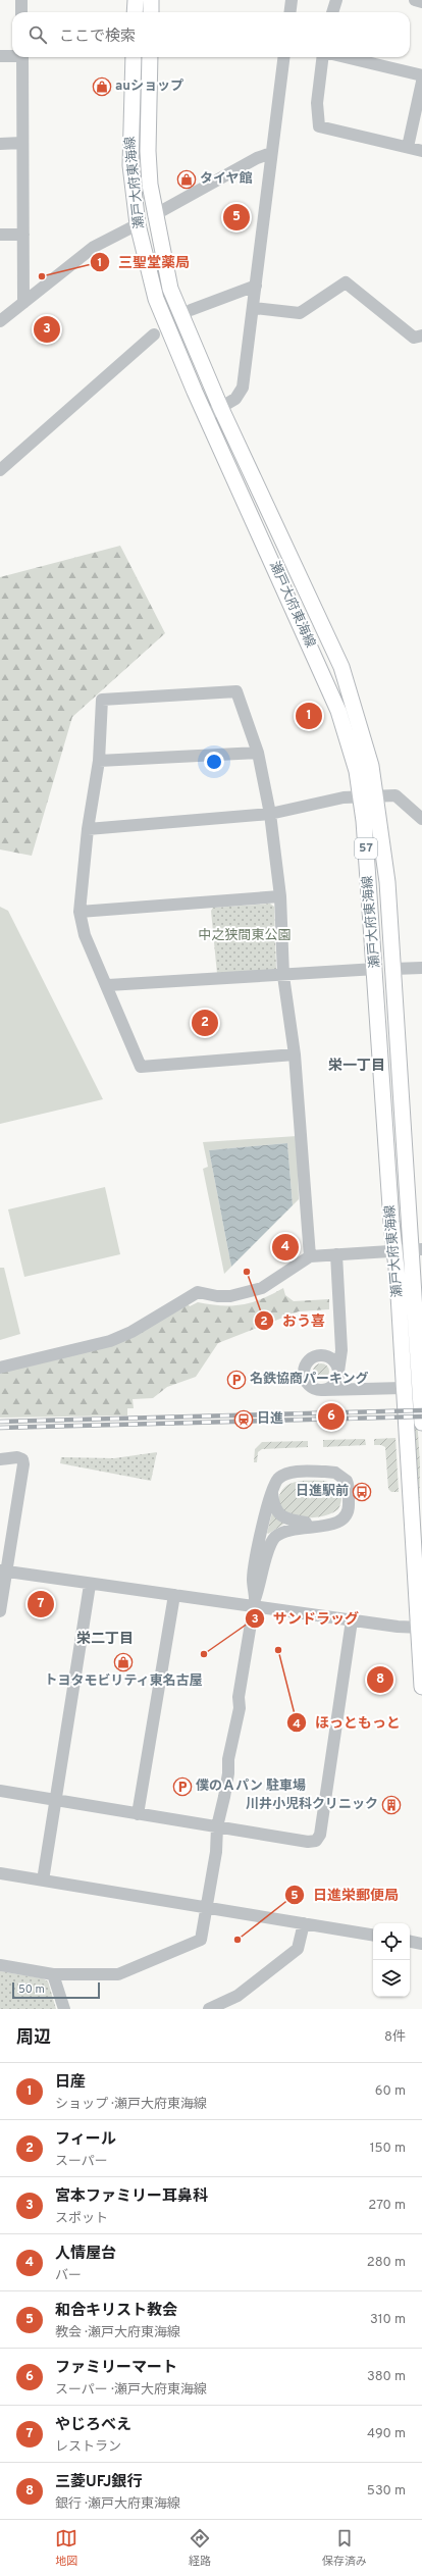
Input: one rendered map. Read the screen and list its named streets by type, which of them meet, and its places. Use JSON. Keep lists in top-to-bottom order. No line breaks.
{"streets":{"main road":["瀬戸大府東海線","57"]},"districts":["栄一丁目","栄二丁目"],"parks":["中之狭間東公園"],"places":{"shop":["auショップ","タイヤ館","トヨタモビリティ東名古屋"],"other":["三聖堂薬局","おう喜","ほっともっと","サンドラッグ","日進栄郵便局"],"parking":["名鉄協商パーキング","僕のＡパン 駐車場"],"station":["日進"],"bus stop":["日進駅前"],"building":["川井小児科クリニック"]},"scale_bar":"50 m","page":{"search":"ここで検索","pins":["5","3","1","2","4","6","7","8"],"scale":"50 m","heading":["周辺","8件"],"list":[{"mark":"1","name":"日産","note":"ショップ · 瀬戸大府東海線","value":"60 m"},{"mark":"2","name":"フィール","note":"スーパー","value":"150 m"},{"mark":"3","name":"宮本ファミリー耳鼻科","note":"スポット","value":"270 m"},{"mark":"4","name":"人情屋台","note":"バー","value":"280 m"},{"mark":"5","name":"和合キリスト教会","note":"教会 · 瀬戸大府東海線","value":"310 m"},{"mark":"6","name":"ファミリーマート","note":"スーパー · 瀬戸大府東海線","value":"380 m"},{"mark":"7","name":"やじろべえ","note":"レストラン","value":"490 m"},{"mark":"8","name":"三菱UFJ銀行","note":"銀行 · 瀬戸大府東海線","value":"530 m"}],"nav":["地図","経路","保存済み"]}}
